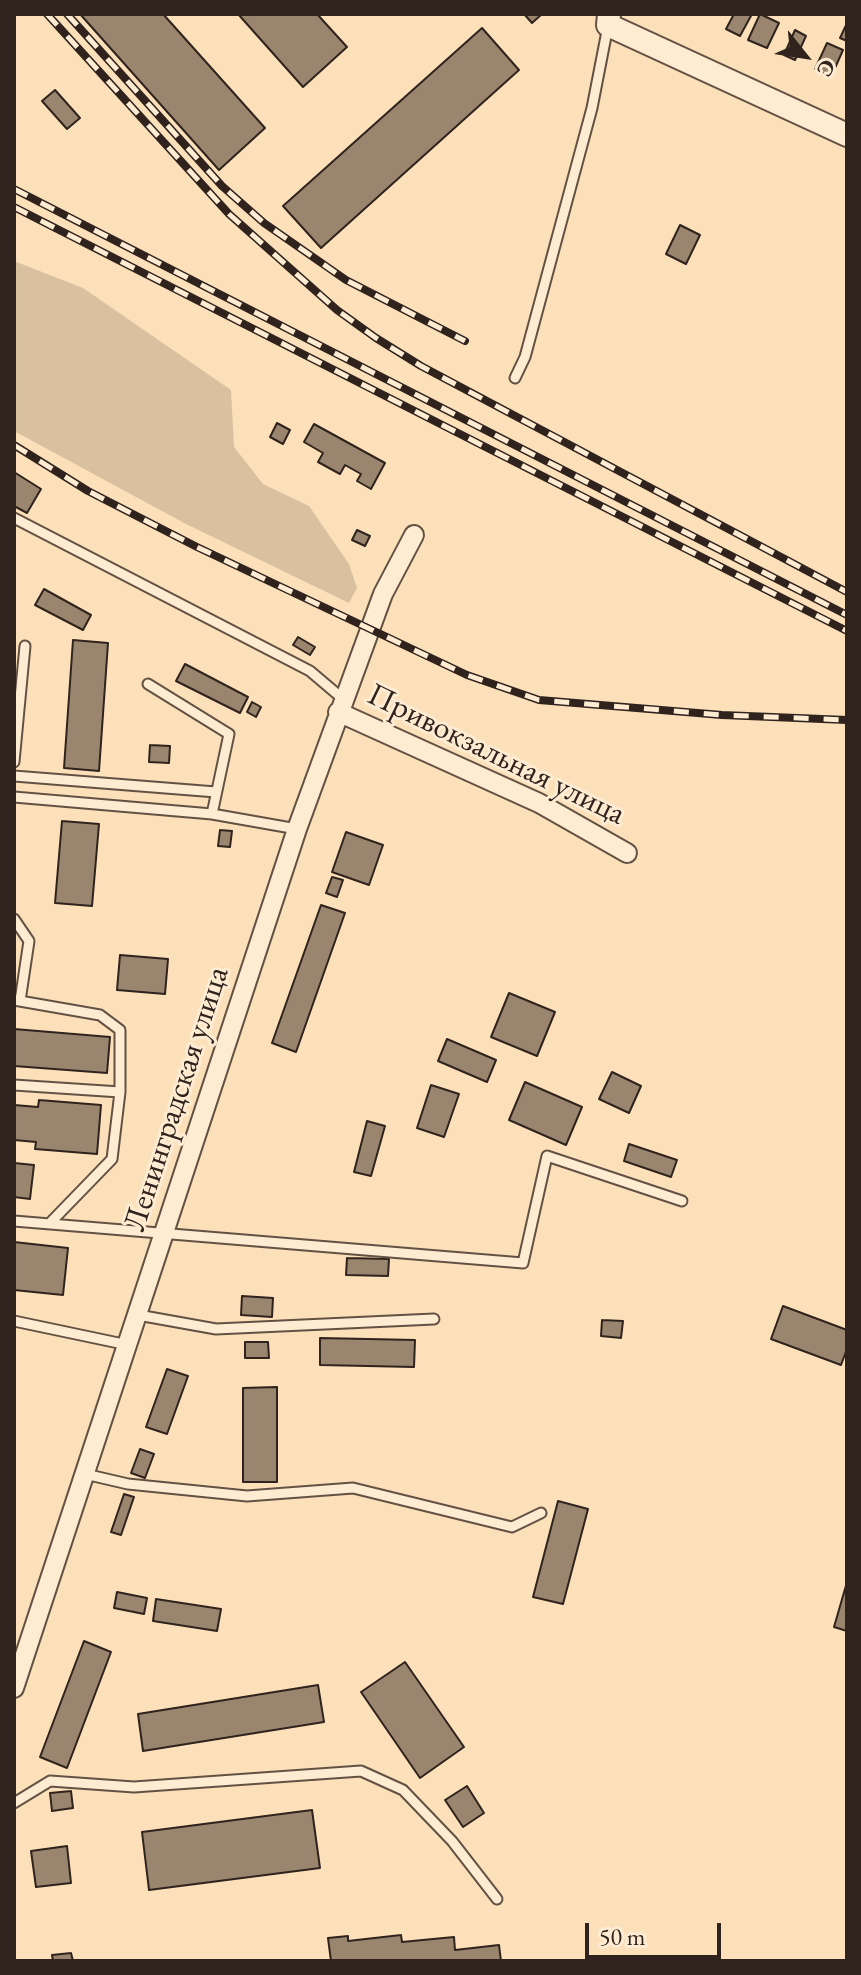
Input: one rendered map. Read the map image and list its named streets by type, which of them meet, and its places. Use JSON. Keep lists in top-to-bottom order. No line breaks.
{"streets":{"street":["Привокзальная улица","Ленинградская улица"]},"crossings":[["Привокзальная улица","Ленинградская улица"]],"scale_bar":"50 m","north":"bottom right"}
